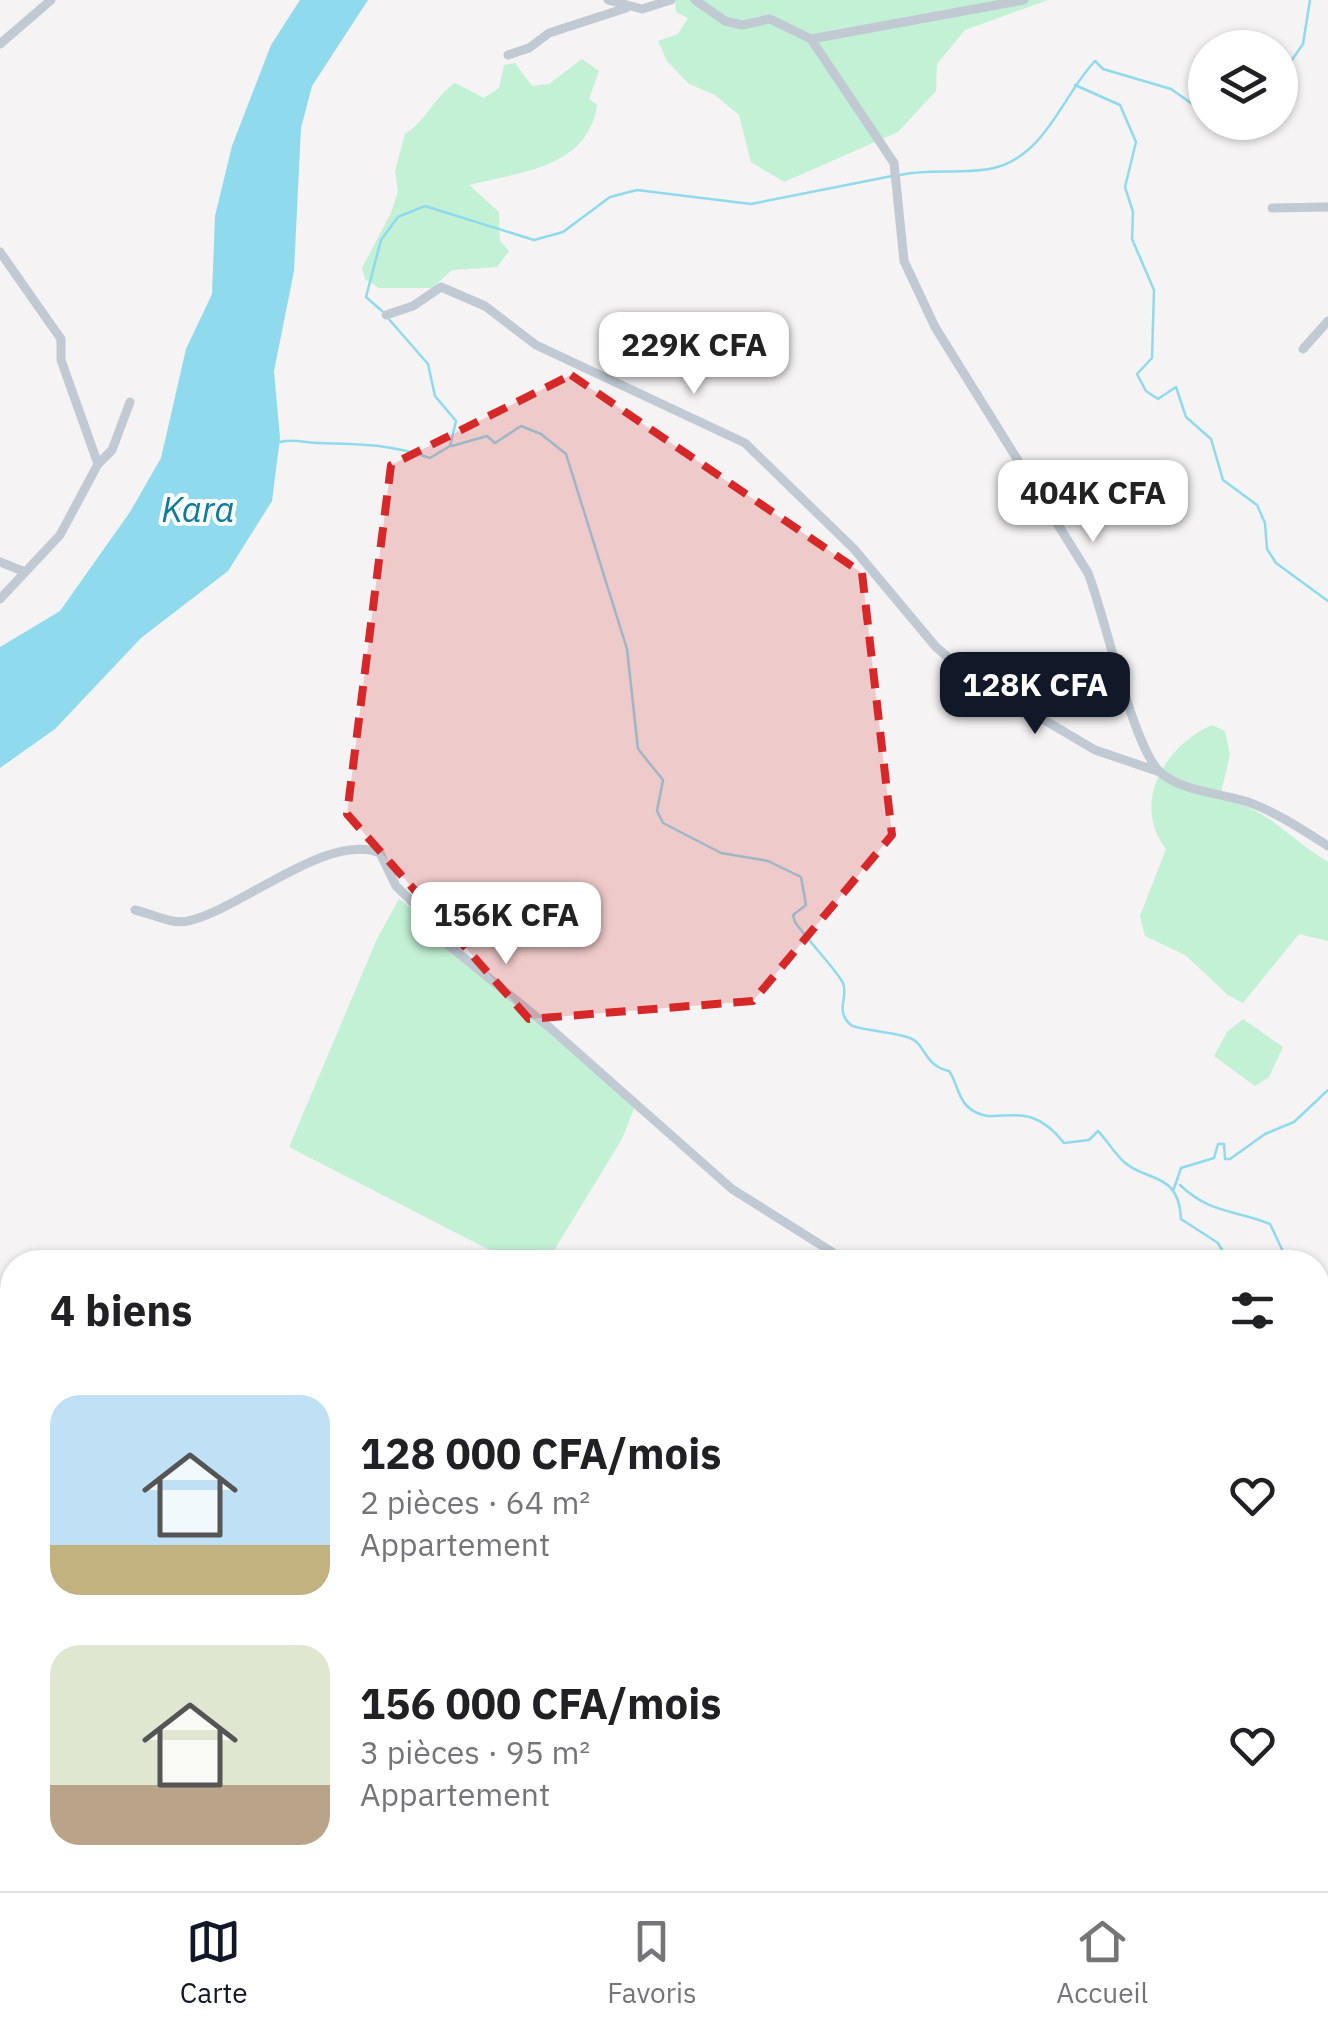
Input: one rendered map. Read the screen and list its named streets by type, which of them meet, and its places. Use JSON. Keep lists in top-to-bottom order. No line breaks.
{"water":["Kara"],"page":{"price":["229K CFA","404K CFA","128K CFA","156K CFA"],"heading":"4 biens","list":[{"name":"128 000 CFA/mois","note":"2 pièces · 64 m² · Appartement"},{"name":"156 000 CFA/mois","note":"3 pièces · 95 m² · Appartement"}],"tabs":["Carte","Favoris","Accueil"]}}
